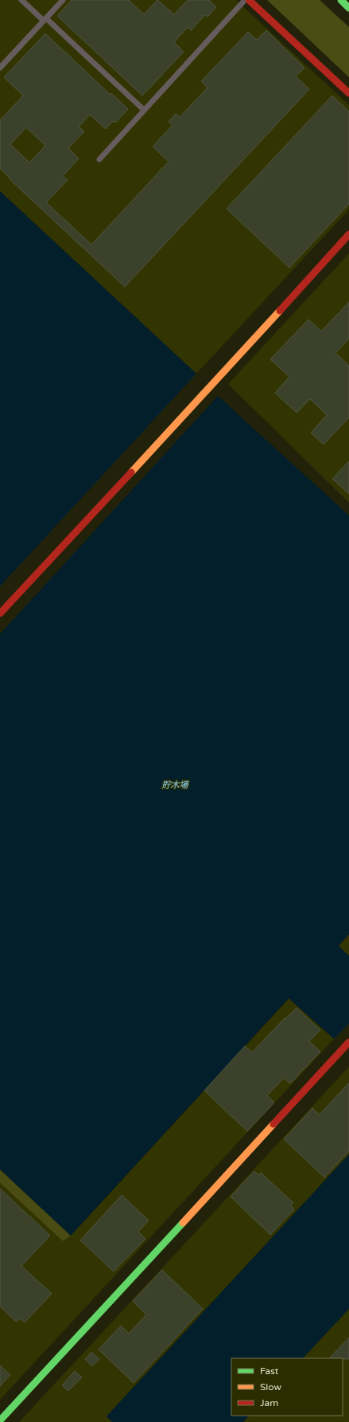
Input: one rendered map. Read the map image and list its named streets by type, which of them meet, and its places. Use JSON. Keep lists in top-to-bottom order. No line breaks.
{"water":["貯木場"],"legend":["Fast","Slow","Jam"]}
